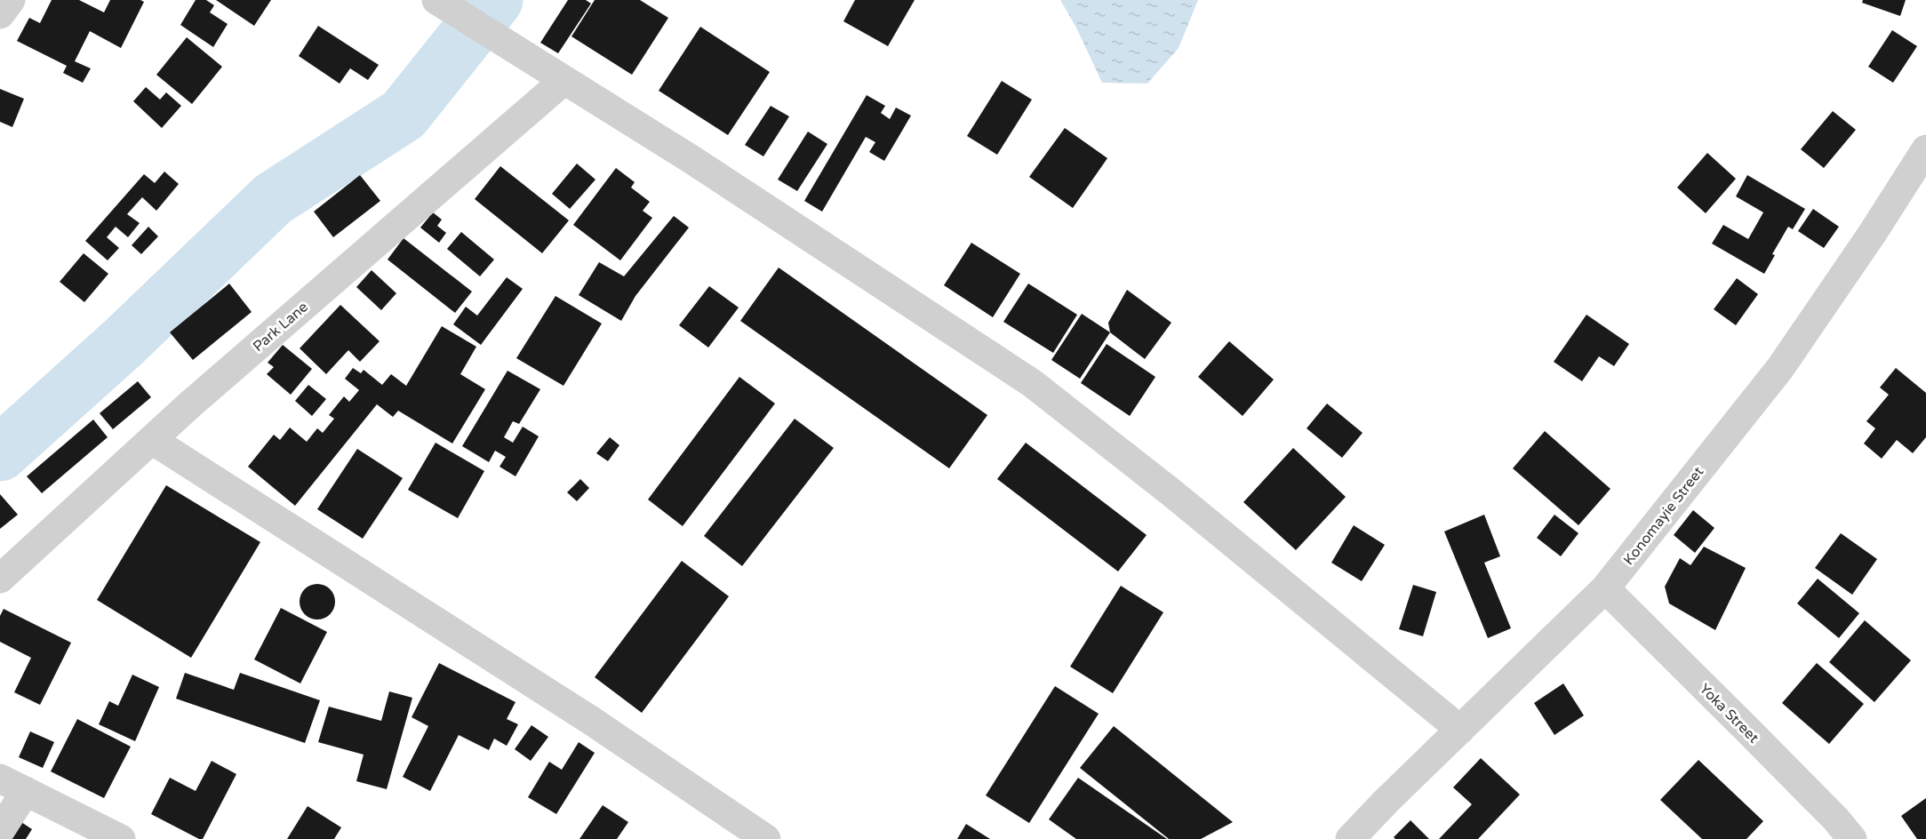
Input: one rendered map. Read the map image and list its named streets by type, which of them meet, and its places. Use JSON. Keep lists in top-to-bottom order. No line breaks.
{"streets":{"street":["Park Lane","Konomayie Street","Yoka Street"]},"crossings":[["Konomayie Street","Yoka Street"]]}
